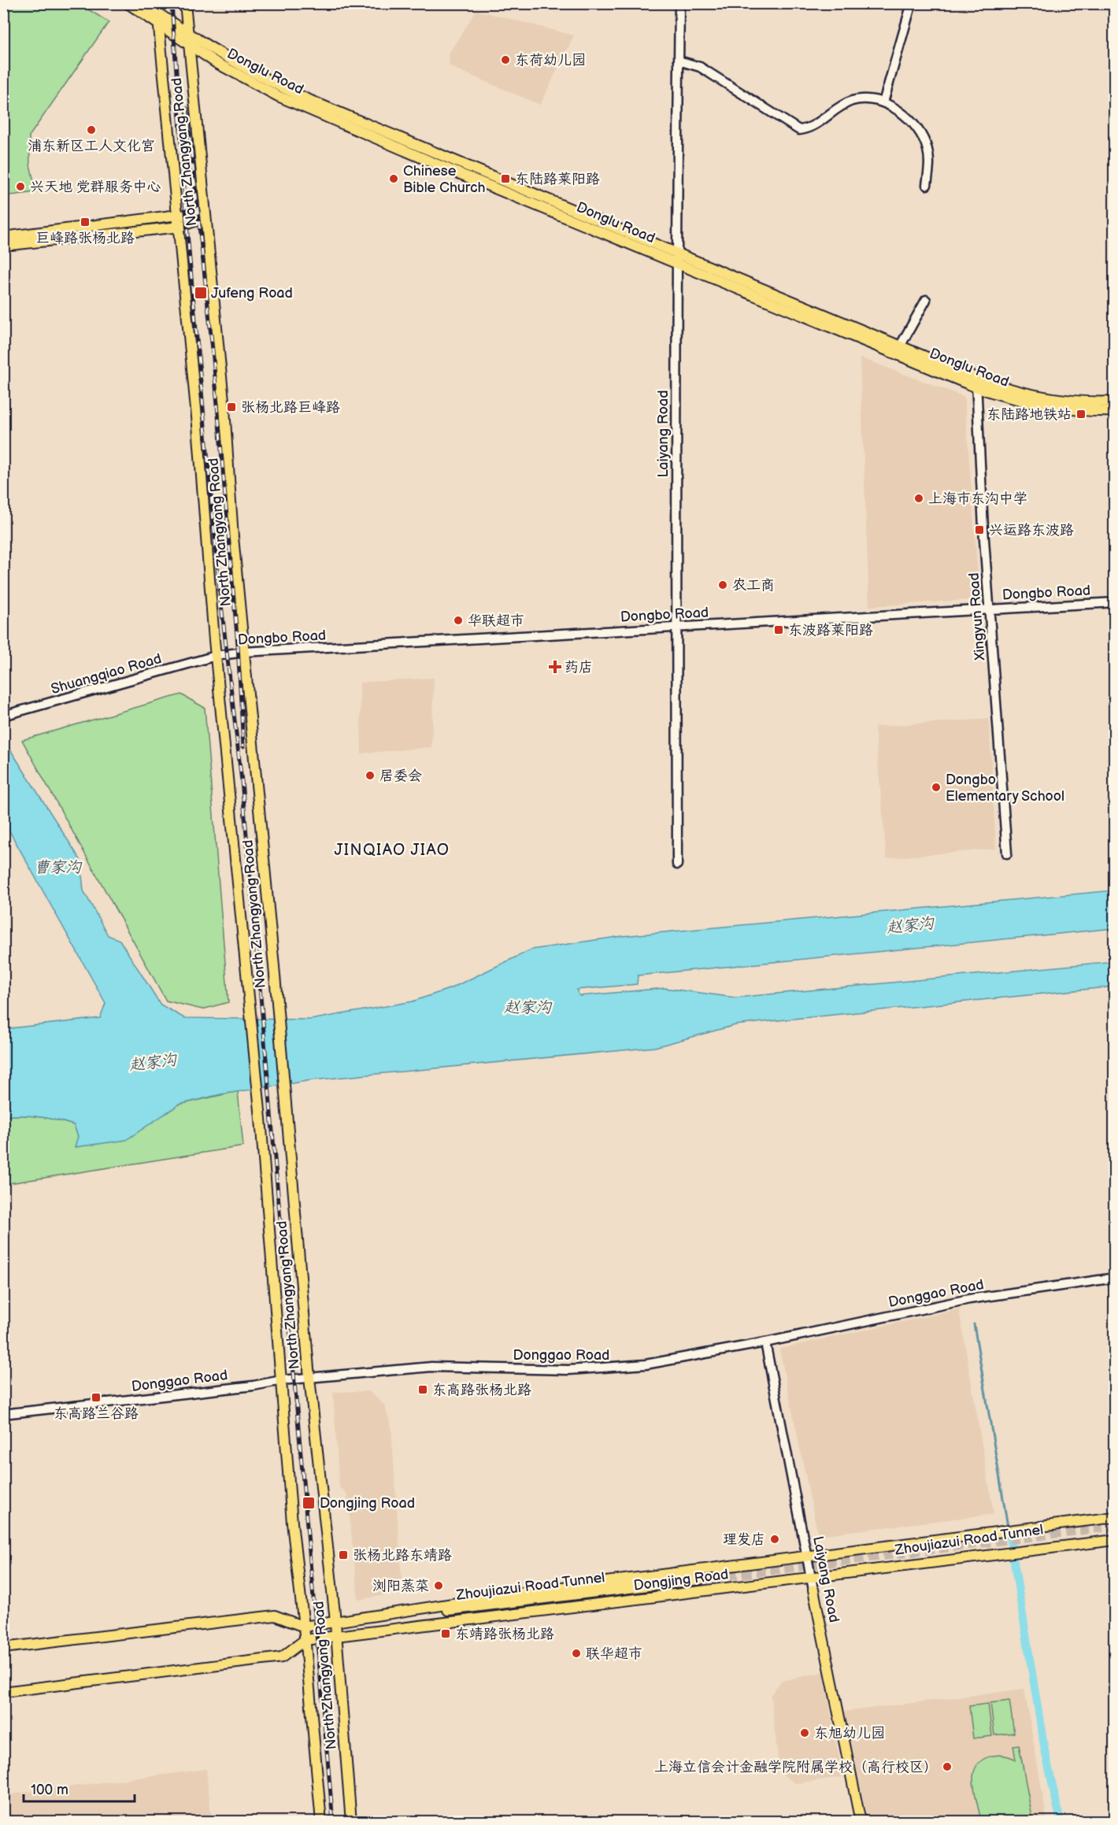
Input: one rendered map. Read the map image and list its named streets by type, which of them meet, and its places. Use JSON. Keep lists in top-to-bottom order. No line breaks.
{"streets":{"main road":["Donglu Road","North Zhangyang Road","Laiyang Road","Zhoujiazui Road Tunnel","Dongjing Road"],"street":["Dongbo Road","Xingyun Road","Shuangqiao Road","Donggao Road"]},"crossings":[["Donglu Road","North Zhangyang Road"],["Donglu Road","Laiyang Road"],["Donglu Road","Xingyun Road"],["North Zhangyang Road","Dongbo Road"],["North Zhangyang Road","Shuangqiao Road"],["North Zhangyang Road","Donggao Road"],["North Zhangyang Road","Dongjing Road"],["Laiyang Road","Dongbo Road"],["Laiyang Road","Donggao Road"],["Laiyang Road","Dongjing Road"],["Dongbo Road","Xingyun Road"],["Dongbo Road","Shuangqiao Road"],["Zhoujiazui Road Tunnel","Dongjing Road"]],"districts":["JINQIAO JIAO"],"water":["曹家沟","赵家沟"],"places":{"other":["东荷幼儿园","浦东新区工人文化宫","Chinese Bible Church","兴天地 党群服务中心","上海市东沟中学","农工商","华联超市","居委会","Dongbo Elementary School","理发店","浏阳蒸菜","联华超市","东旭幼儿园","上海立信会计金融学院附属学校（高行校区）"],"transit":["东陆路莱阳路","巨峰路张杨北路","Jufeng Road","张杨北路巨峰路","东陆路地铁站","兴运路东波路","东波路莱阳路","东高路张杨北路","东高路兰谷路","Dongjing Road","张杨北路东靖路","东靖路张杨北路"],"health":["药店"]},"scale_bar":"100 m"}
